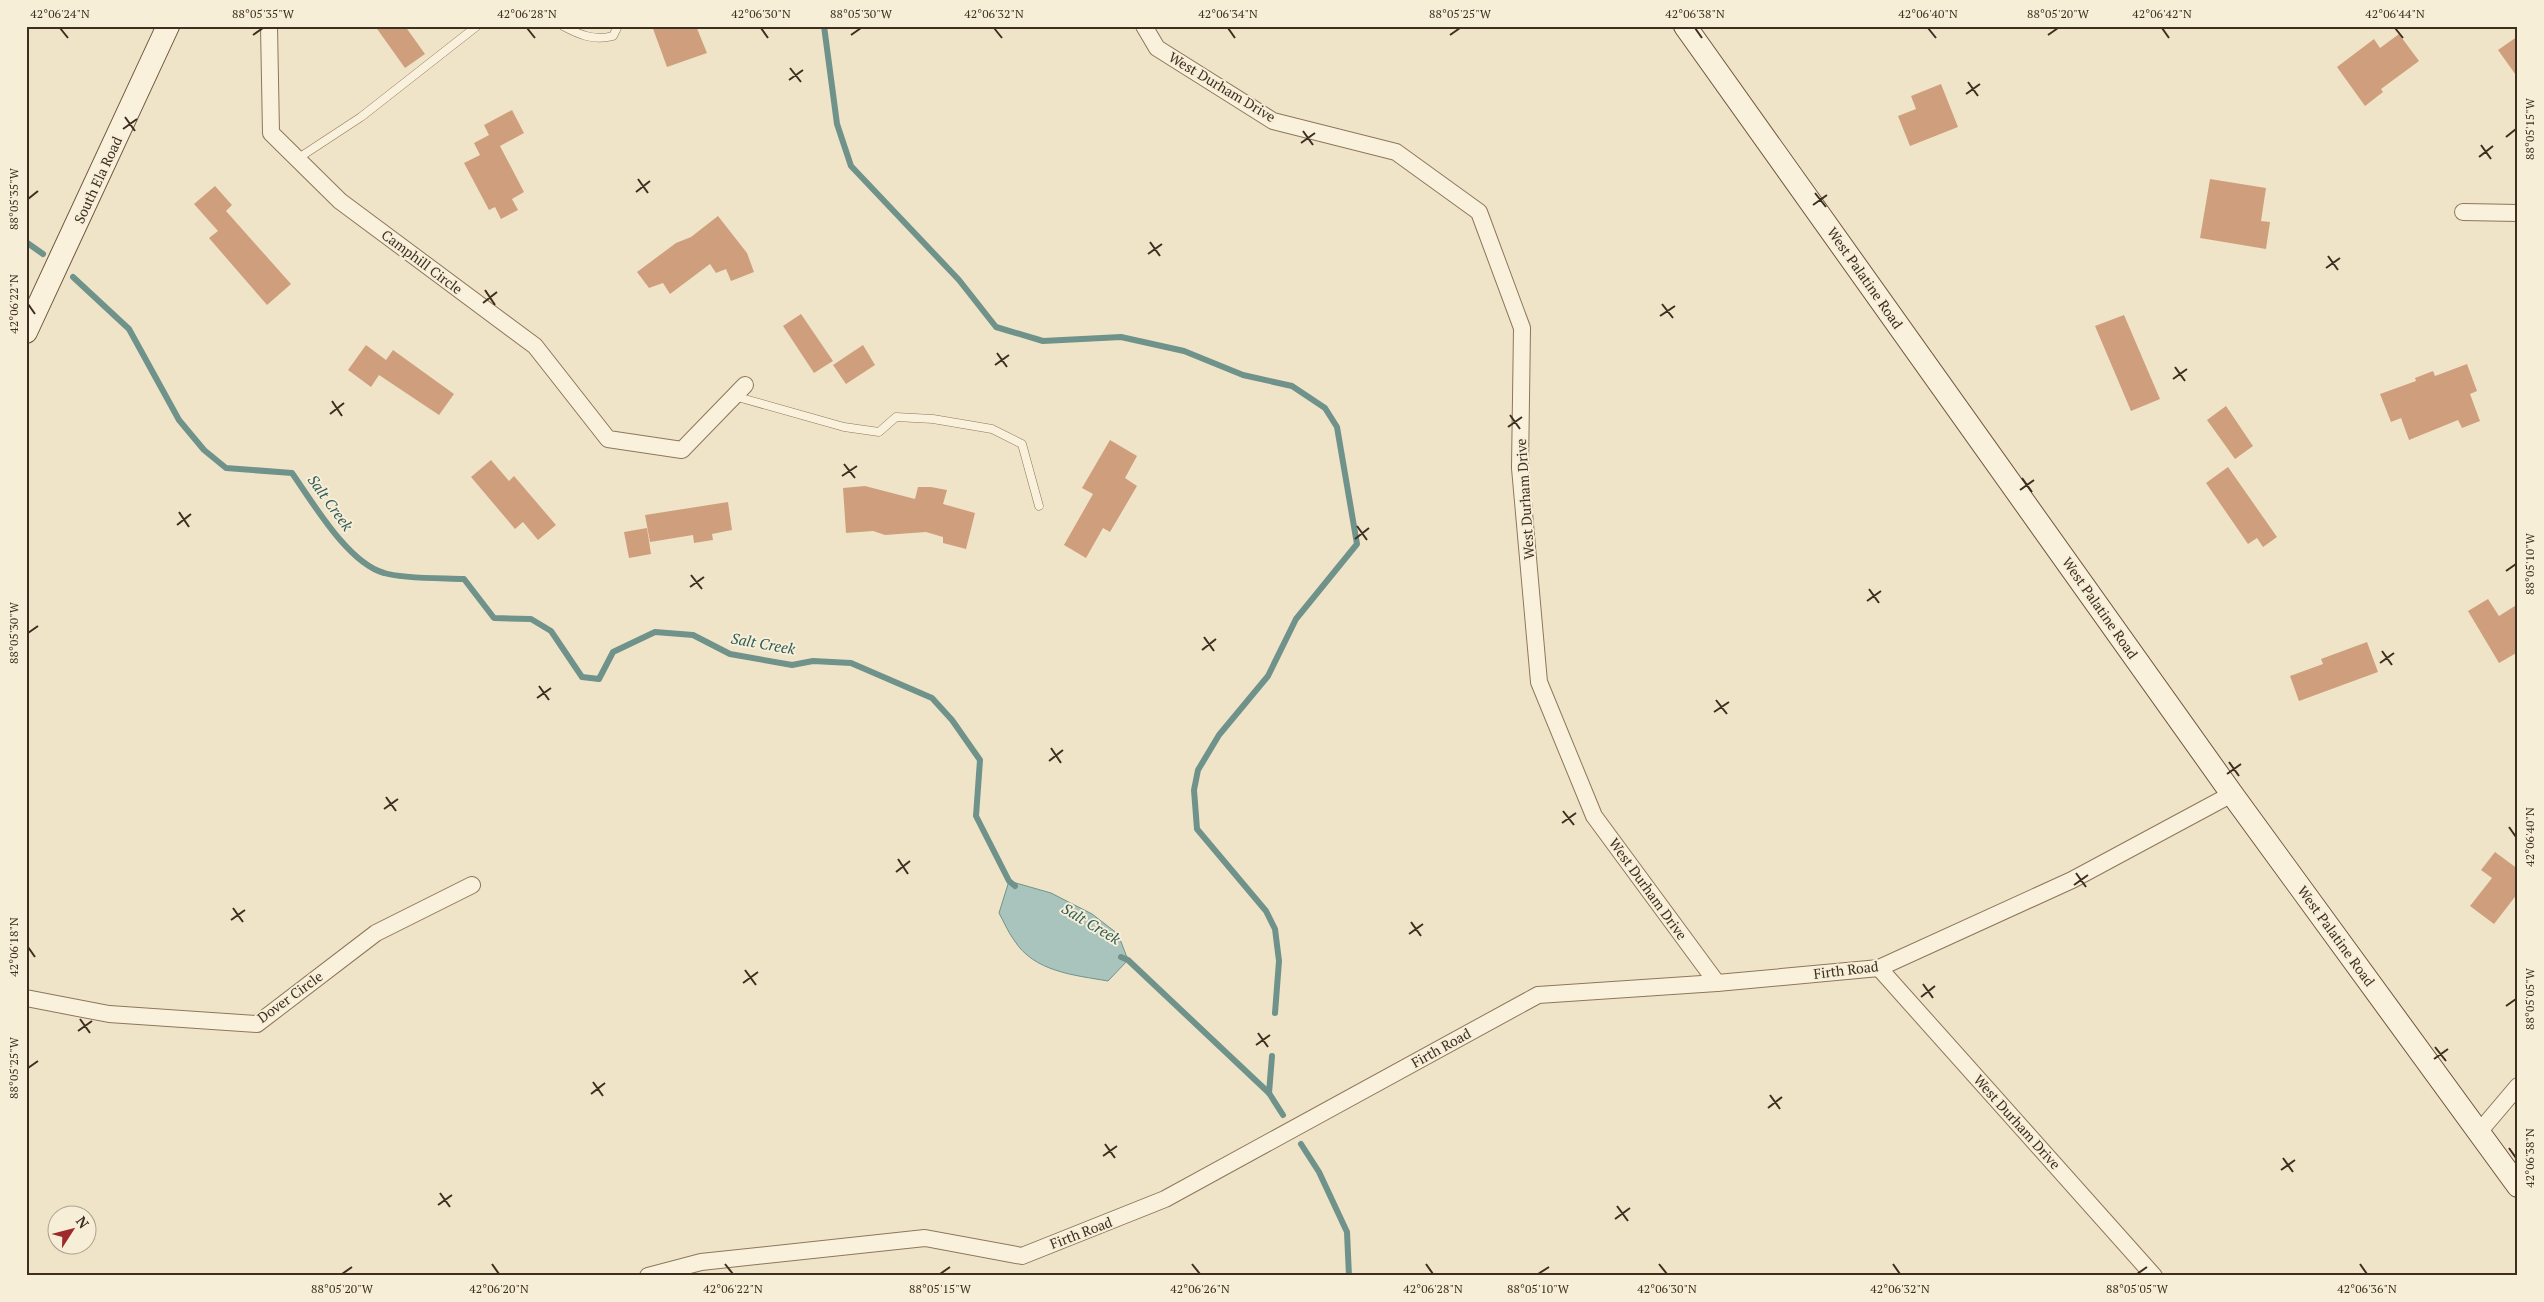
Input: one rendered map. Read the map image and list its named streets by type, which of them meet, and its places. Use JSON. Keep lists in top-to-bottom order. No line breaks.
{"streets":{"main road":["South Ela Road","West Palatine Road"],"street":["West Durham Drive","Camphill Circle","Firth Road","Dover Circle"]},"crossings":[["West Durham Drive","Firth Road"],["West Palatine Road","Firth Road"]],"water":["Salt Creek"],"north":"top right","coordinates":["42°06'24\"N","88°05'35\"W","42°06'28\"N","42°06'30\"N","88°05'30\"W","42°06'32\"N","42°06'34\"N","88°05'25\"W","42°06'38\"N","42°06'40\"N","88°05'20\"W","42°06'42\"N","42°06'44\"N","88°05'15\"W","42°06'22\"N","88°05'10\"W","42°06'18\"N","88°05'05\"W","42°06'20\"N","42°06'26\"N","42°06'36\"N"]}
